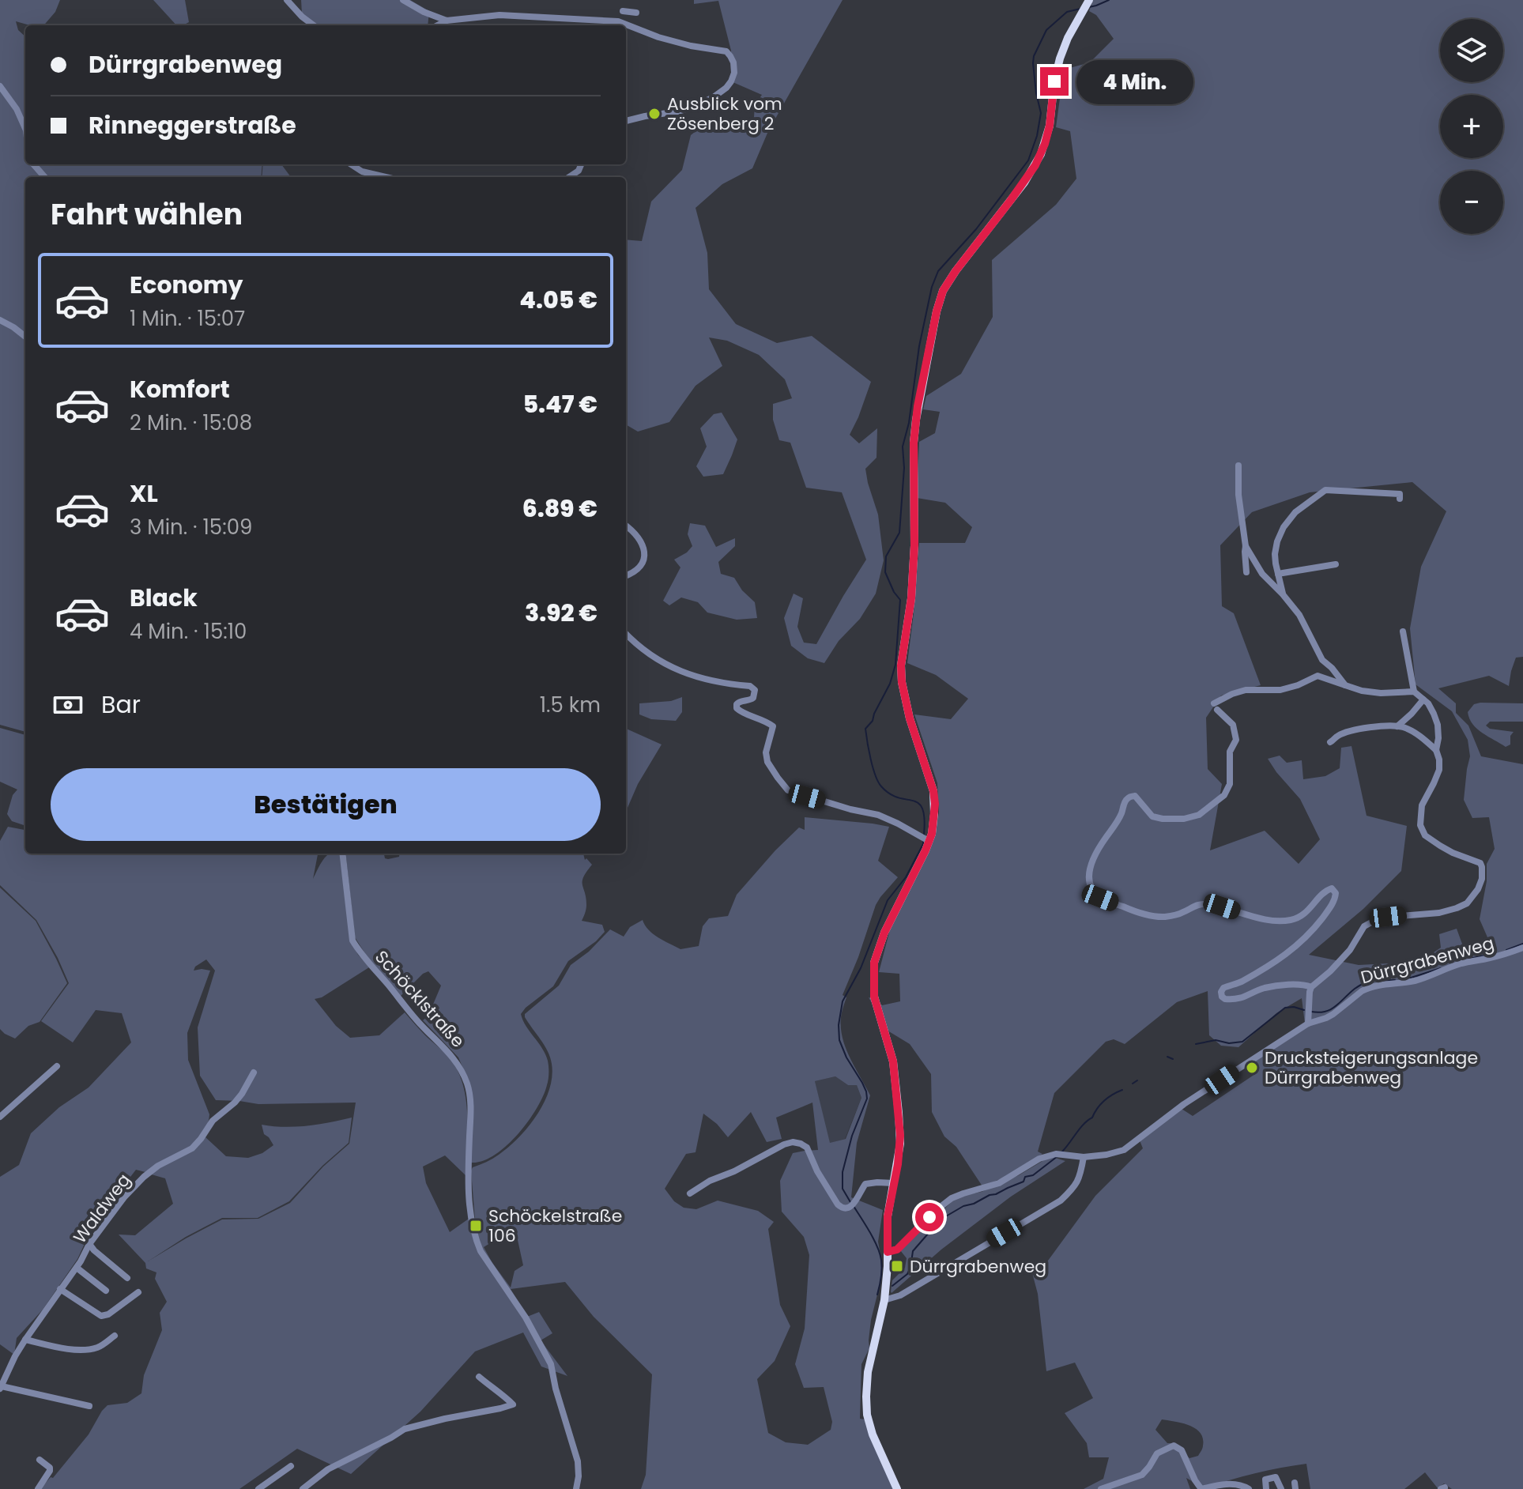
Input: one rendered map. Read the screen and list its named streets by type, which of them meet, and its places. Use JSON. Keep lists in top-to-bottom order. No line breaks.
{"streets":{"street":["Dürrgrabenweg","Schöcklstraße","Waldweg"]},"places":{"other":["Ausblick vom Zösenberg 2","Drucksteigerungsanlage Dürrgrabenweg"],"transit":["Schöckelstraße 106","Dürrgrabenweg"]},"page":{"map_buttons":["+","−"],"banner":["Dürrgrabenweg","Rinneggerstraße"],"bubble":"4 Min.","heading":"Fahrt wählen","list":[{"name":"Economy","note":"1 Min. · 15:07","value":"4.05 €"},{"name":"Komfort","note":"2 Min. · 15:08","value":"5.47 €"},{"name":"XL","note":"3 Min. · 15:09","value":"6.89 €"},{"name":"Black","note":"4 Min. · 15:10","value":"3.92 €"}],"pay":["Bar","1.5 km"],"buttons":"Bestätigen"}}
